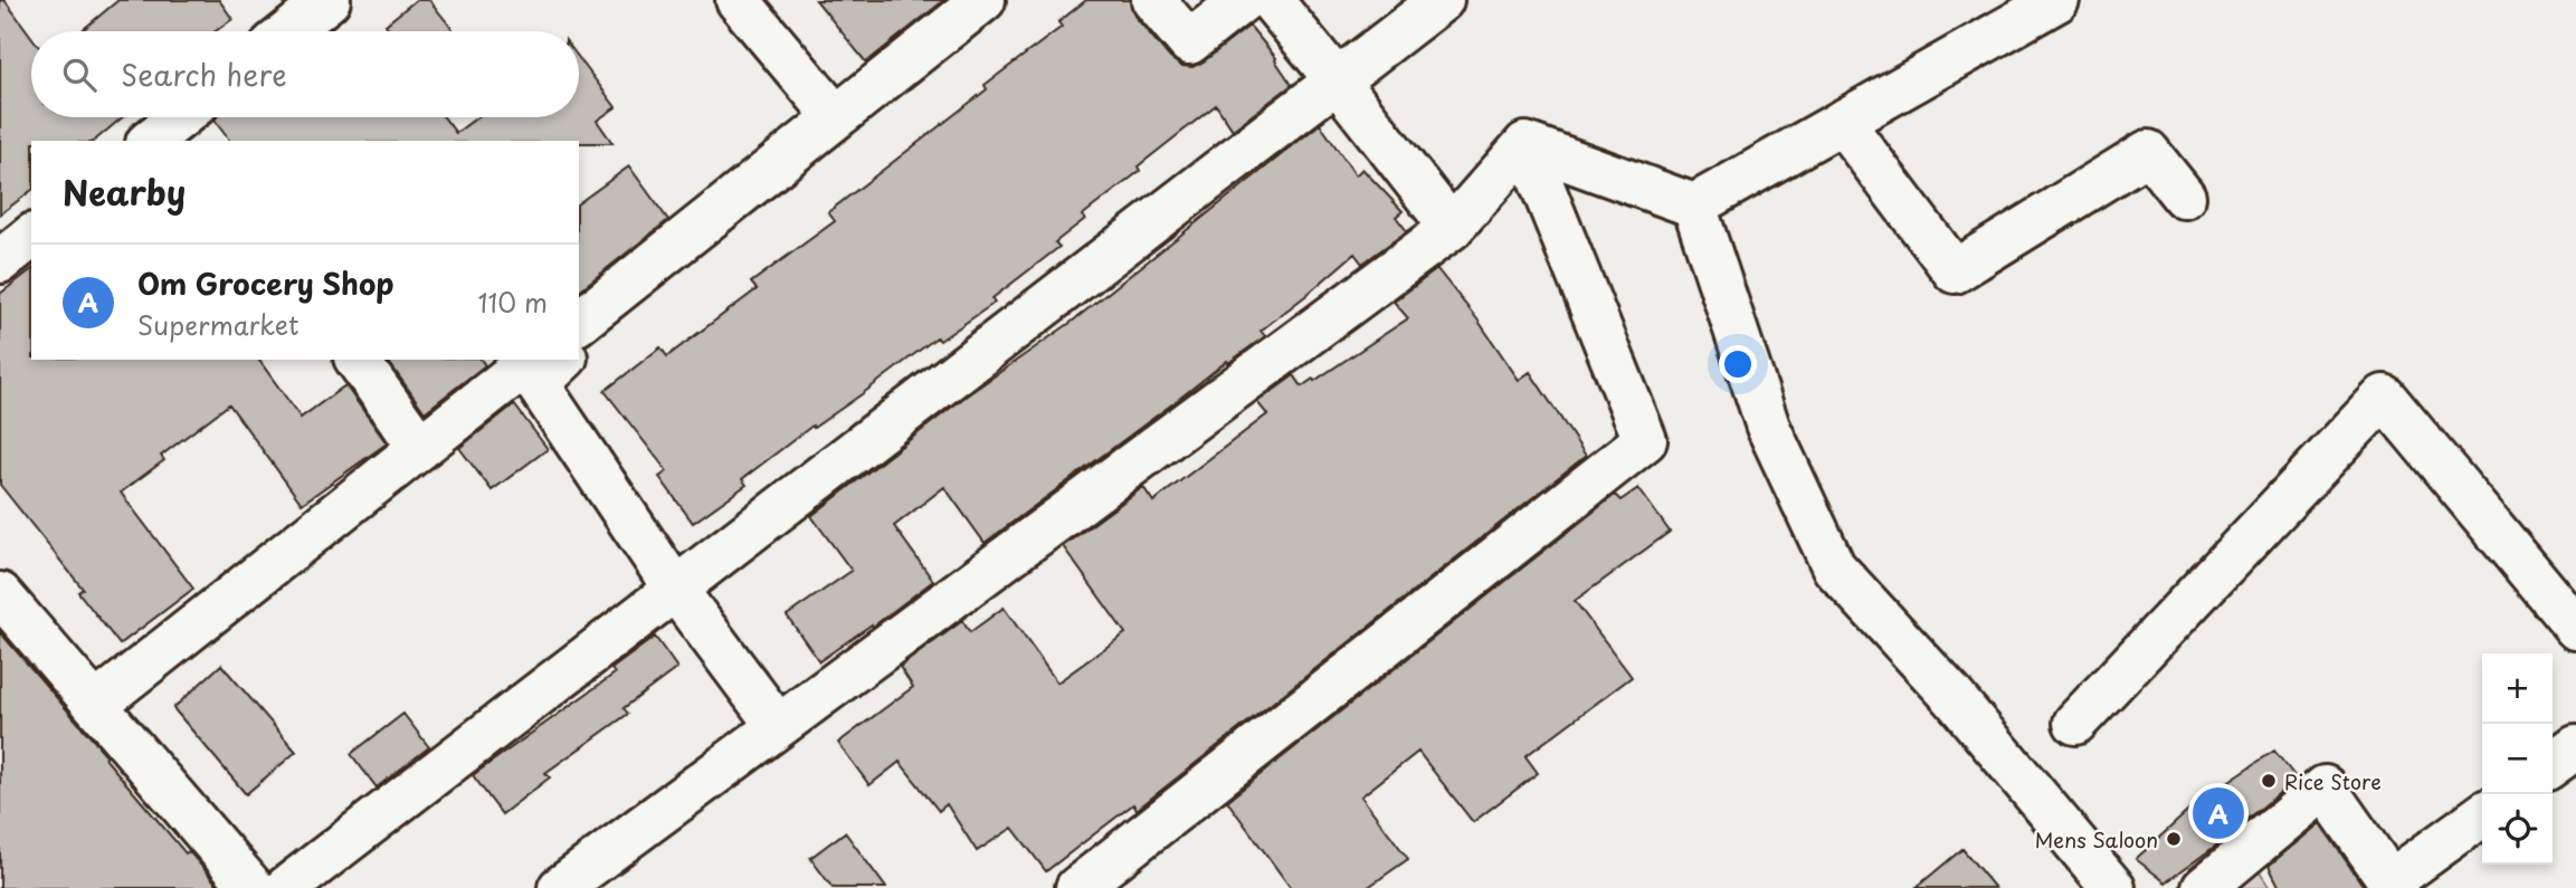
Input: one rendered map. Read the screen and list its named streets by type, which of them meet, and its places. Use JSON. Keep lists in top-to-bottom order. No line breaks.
{"places":["Rice Store","Mens Saloon"],"page":{"search":"Search here","heading":"Nearby","list":[{"mark":"A","name":"Om Grocery Shop","note":"Supermarket","value":"110 m"}],"map_buttons":["+","−"],"pins":"A"}}
